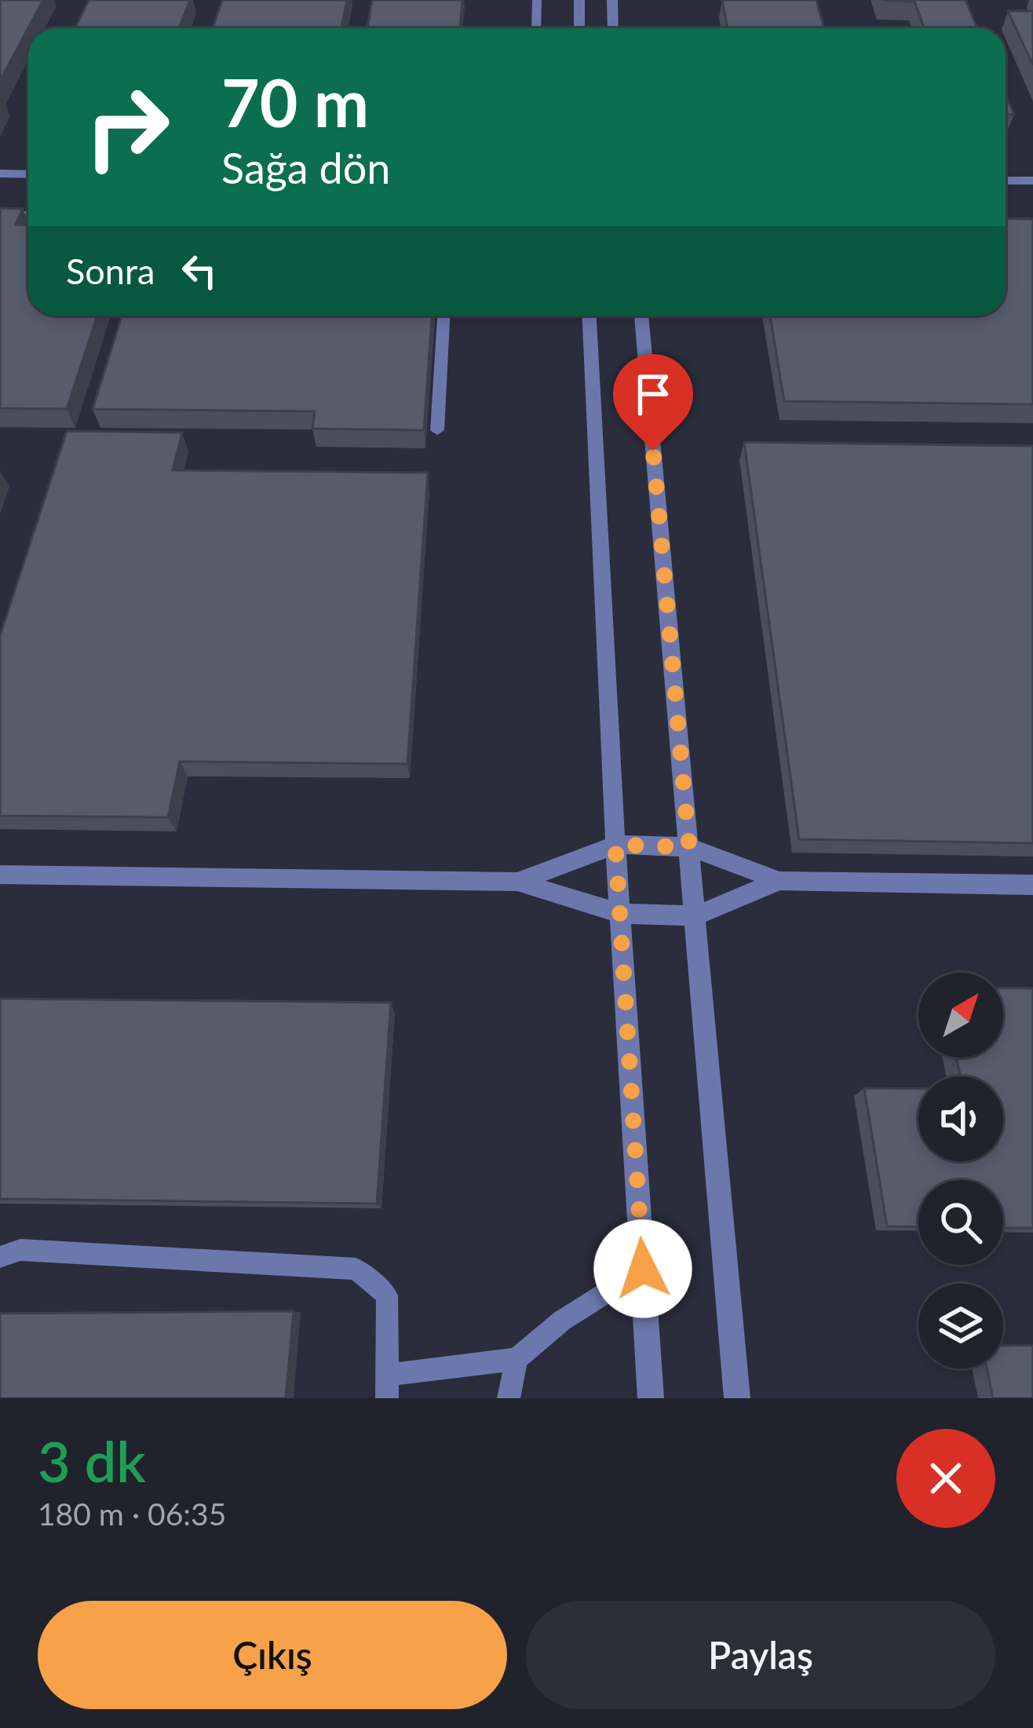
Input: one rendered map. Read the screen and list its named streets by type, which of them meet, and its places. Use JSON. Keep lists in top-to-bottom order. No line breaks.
{"north":"top right","page":{"turn":["70 m","Sağa dön"],"then":"Sonra","heading":["3 dk","180 m · 06:35"],"buttons":["Çıkış","Paylaş"]}}
